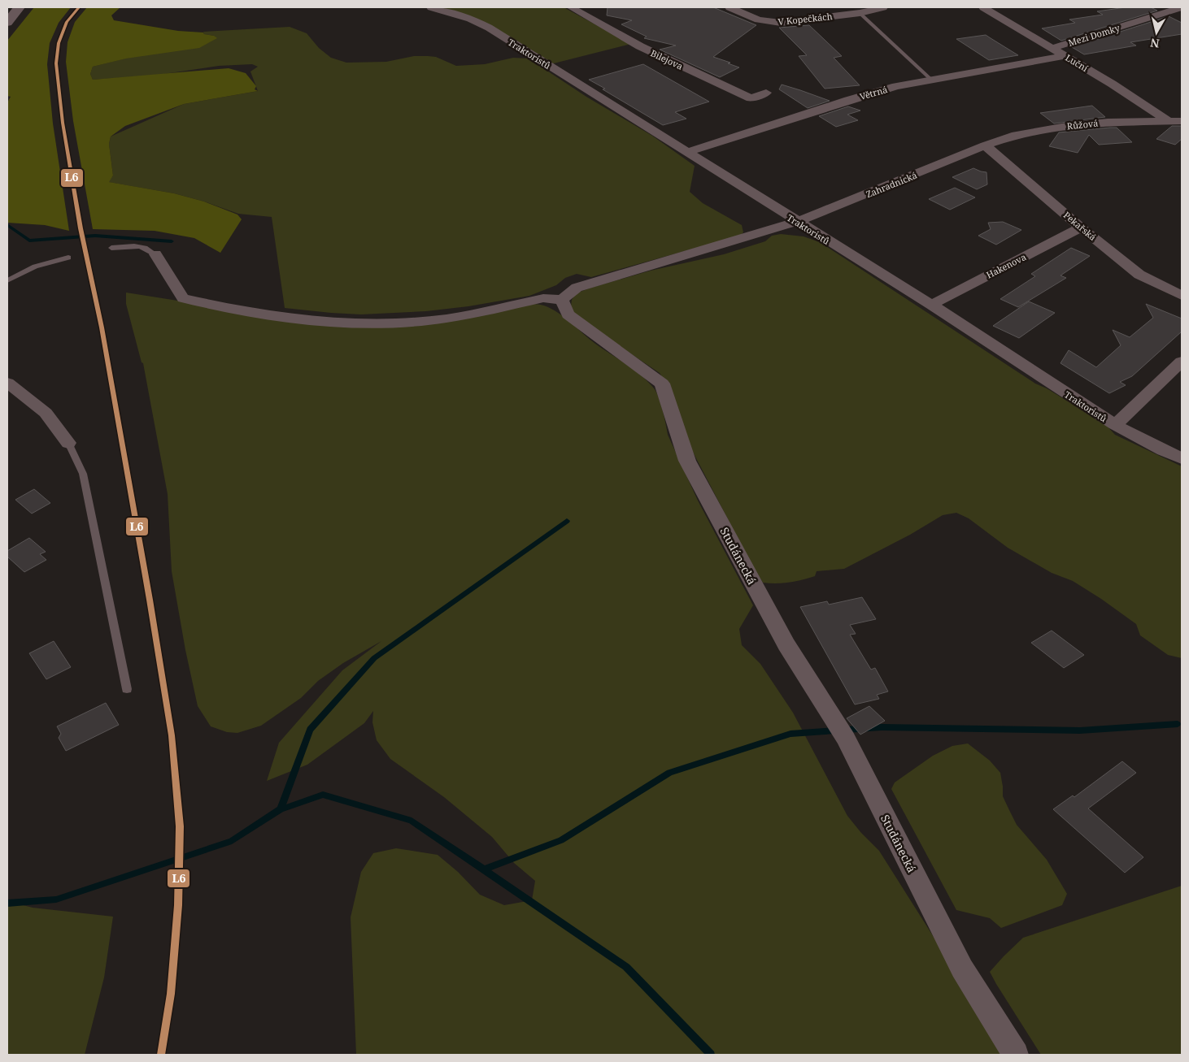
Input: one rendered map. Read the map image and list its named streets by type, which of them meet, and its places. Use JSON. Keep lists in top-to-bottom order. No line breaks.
{"streets":{"street":["V Kopečkách","Mezi Domky","Traktoristů","Bilejova","Luční","Větrná","Růžová","Zahradnická","Pekařská","Hakenova","Studánecká"]},"crossings":[["Mezi Domky","Luční"],["Traktoristů","Větrná"],["Traktoristů","Zahradnická"],["Traktoristů","Hakenova"],["Luční","Větrná"],["Luční","Růžová"],["Růžová","Zahradnická"],["Růžová","Pekařská"],["Zahradnická","Pekařská"],["Pekařská","Hakenova"]],"lines":["transit line L6"],"north":"bottom"}
